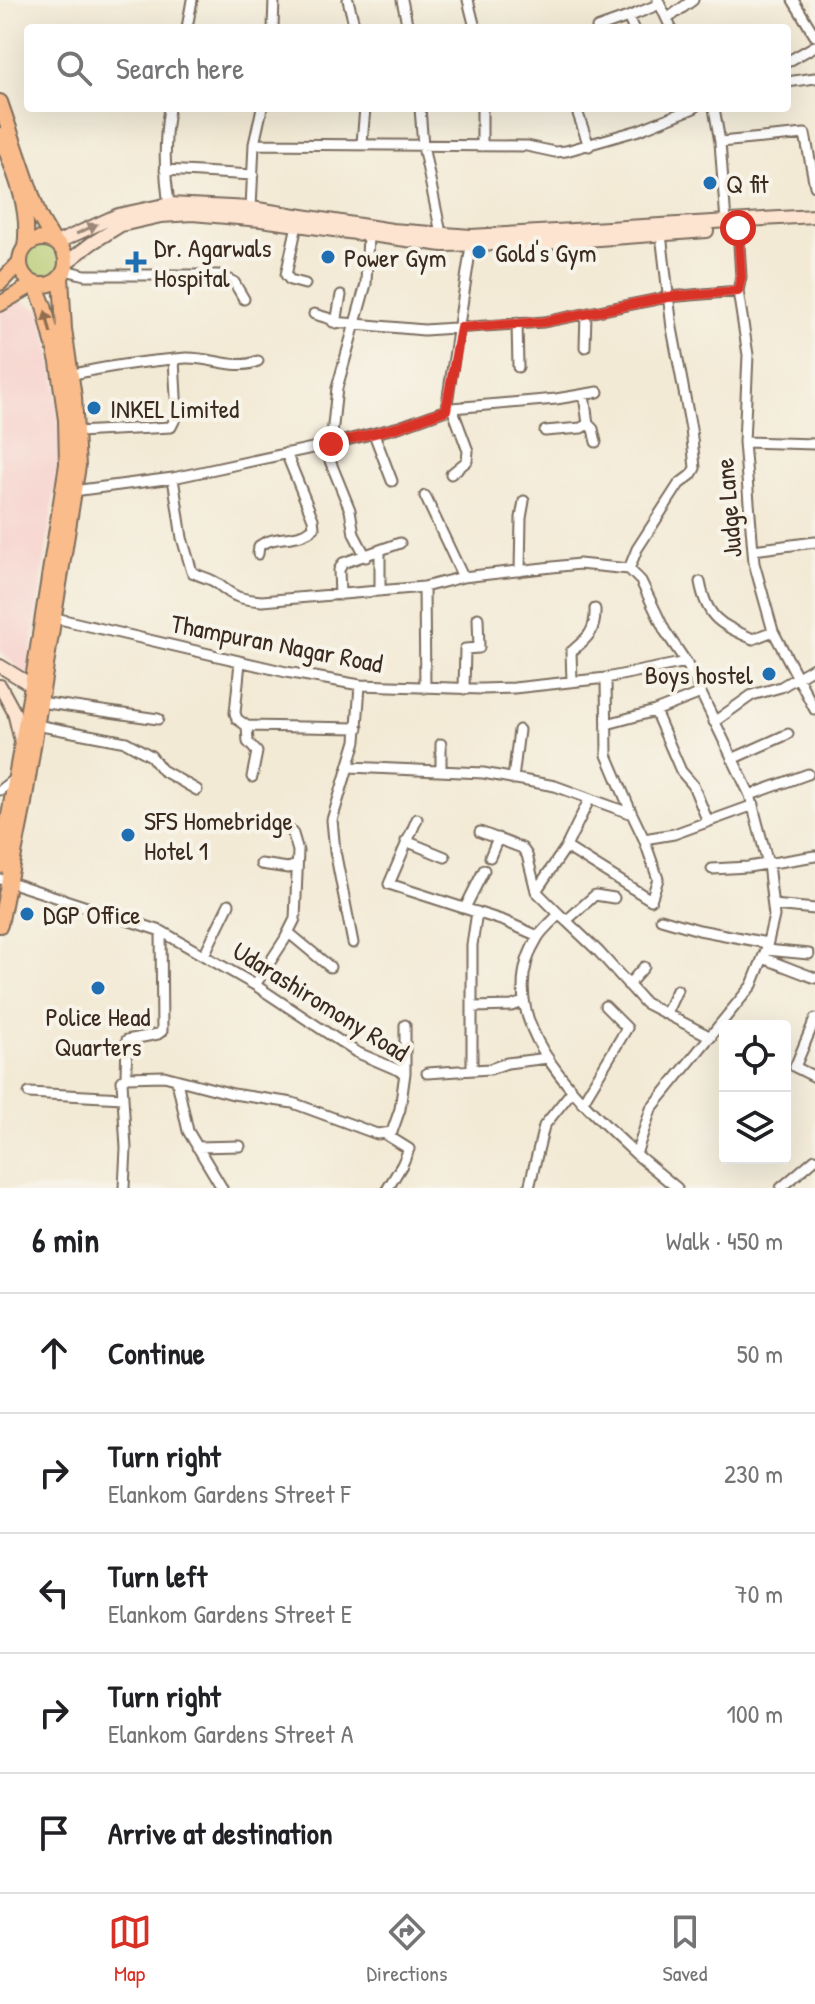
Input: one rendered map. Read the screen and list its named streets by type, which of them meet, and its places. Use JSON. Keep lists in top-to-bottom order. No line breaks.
{"streets":{"street":["Judge Lane","Thampuran Nagar Road","Udarashiromony Road"]},"places":{"other":["Q fit","Gold's Gym","Power Gym","INKEL Limited","Boys hostel","SFS Homebridge Hotel 1","DGP Office","Police Head Quarters"],"health":["Dr. Agarwals Hospital"]},"page":{"search":"Search here","heading":["6 min","Walk · 450 m"],"list":[["Continue","50 m"],["Turn right","Elankom Gardens Street F","230 m"],["Turn left","Elankom Gardens Street E","70 m"],["Turn right","Elankom Gardens Street A","100 m"],"Arrive at destination"],"nav":["Map","Directions","Saved"]}}
